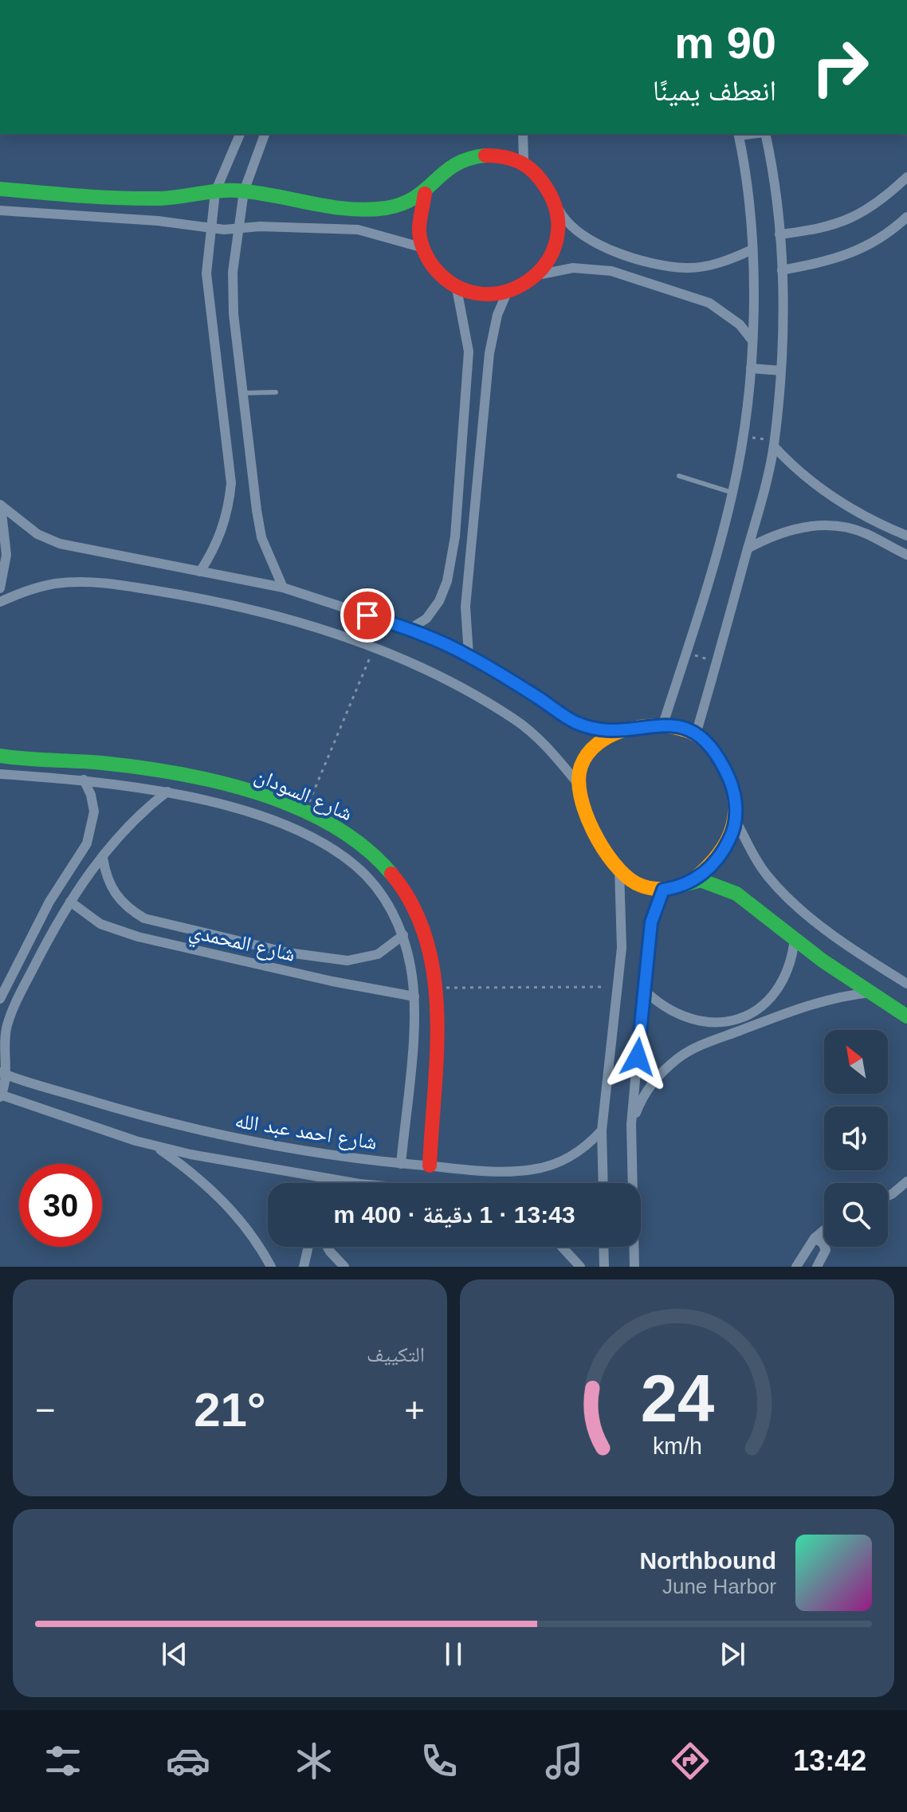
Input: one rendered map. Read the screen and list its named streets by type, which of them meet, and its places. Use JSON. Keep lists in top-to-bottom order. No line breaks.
{"streets":{"street":["شارع السودان","شارع المحمدي","شارع احمد عبد الله"]},"crossings":[["شارع السودان","شارع المحمدي"],["شارع السودان","شارع احمد عبد الله"]],"north":"top left","page":{"turn":["90 m","انعطف يمينًا"],"limit":"30","trip":"13:43 · 1 دقيقة · 400 m","tile":"التكييف","heat":["−","21°","+"],"song":["Northbound","June Harbor"],"tabs":"13:42","gauge":["24","km/h"]}}
